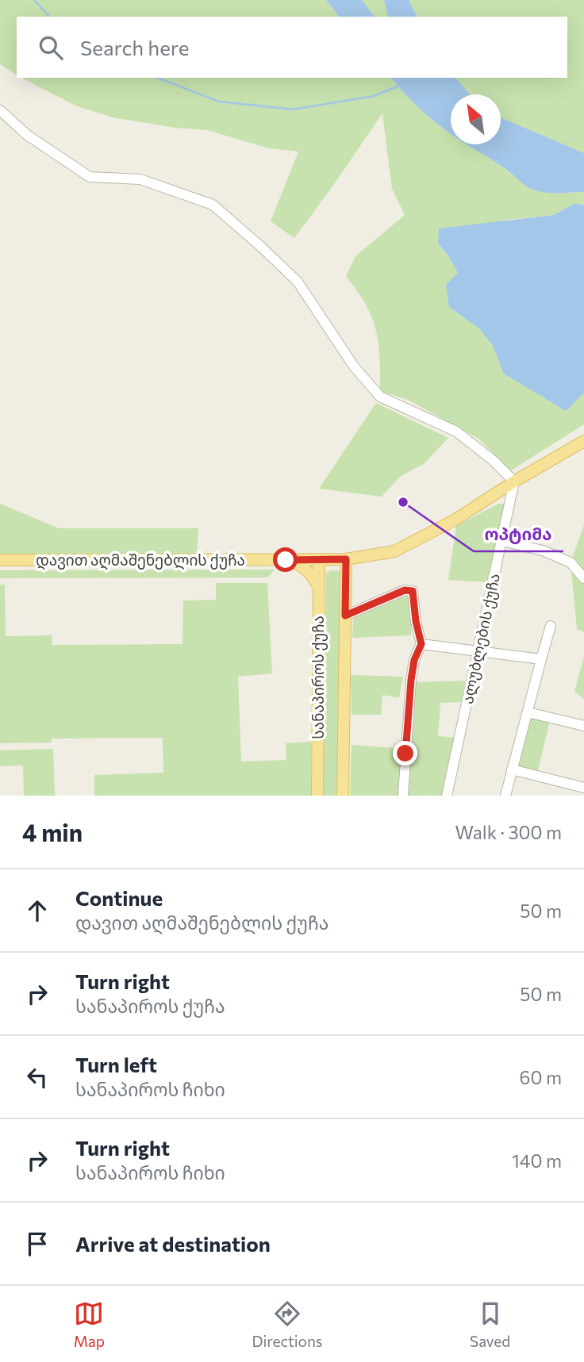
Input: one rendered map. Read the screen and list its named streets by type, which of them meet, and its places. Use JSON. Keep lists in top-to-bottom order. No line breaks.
{"streets":{"main road":["დავით აღმაშენებლის ქუჩა","სანაპიროს ქუჩა"],"street":["ალუბლების ქუჩა"]},"crossings":[["დავით აღმაშენებლის ქუჩა","ალუბლების ქუჩა"],["დავით აღმაშენებლის ქუჩა","სანაპიროს ქუჩა"]],"places":["ოპტიმა"],"north":"top left","page":{"search":"Search here","heading":["4 min","Walk · 300 m"],"list":[["Continue","დავით აღმაშენებლის ქუჩა","50 m"],["Turn right","სანაპიროს ქუჩა","50 m"],["Turn left","სანაპიროს ჩიხი","60 m"],["Turn right","სანაპიროს ჩიხი","140 m"],"Arrive at destination"],"nav":["Map","Directions","Saved"]}}
